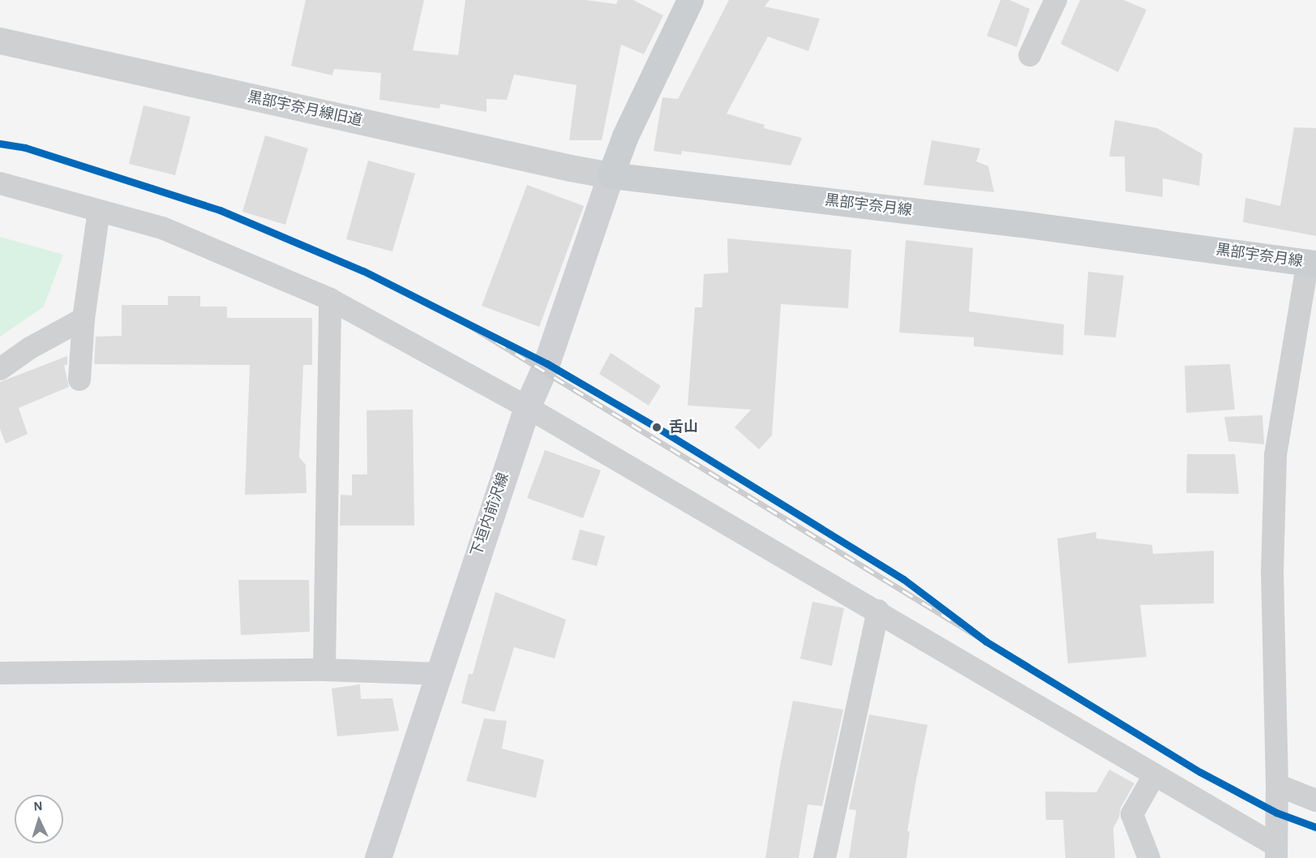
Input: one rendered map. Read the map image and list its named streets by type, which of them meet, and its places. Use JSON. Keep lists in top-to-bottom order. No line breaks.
{"streets":{"main road":["黒部宇奈月線","下垣内前沢線"],"street":["黒部宇奈月線旧道"]},"crossings":[["黒部宇奈月線旧道","黒部宇奈月線"],["黒部宇奈月線旧道","下垣内前沢線"],["黒部宇奈月線","下垣内前沢線"]],"places":["舌山"],"north":"top"}
